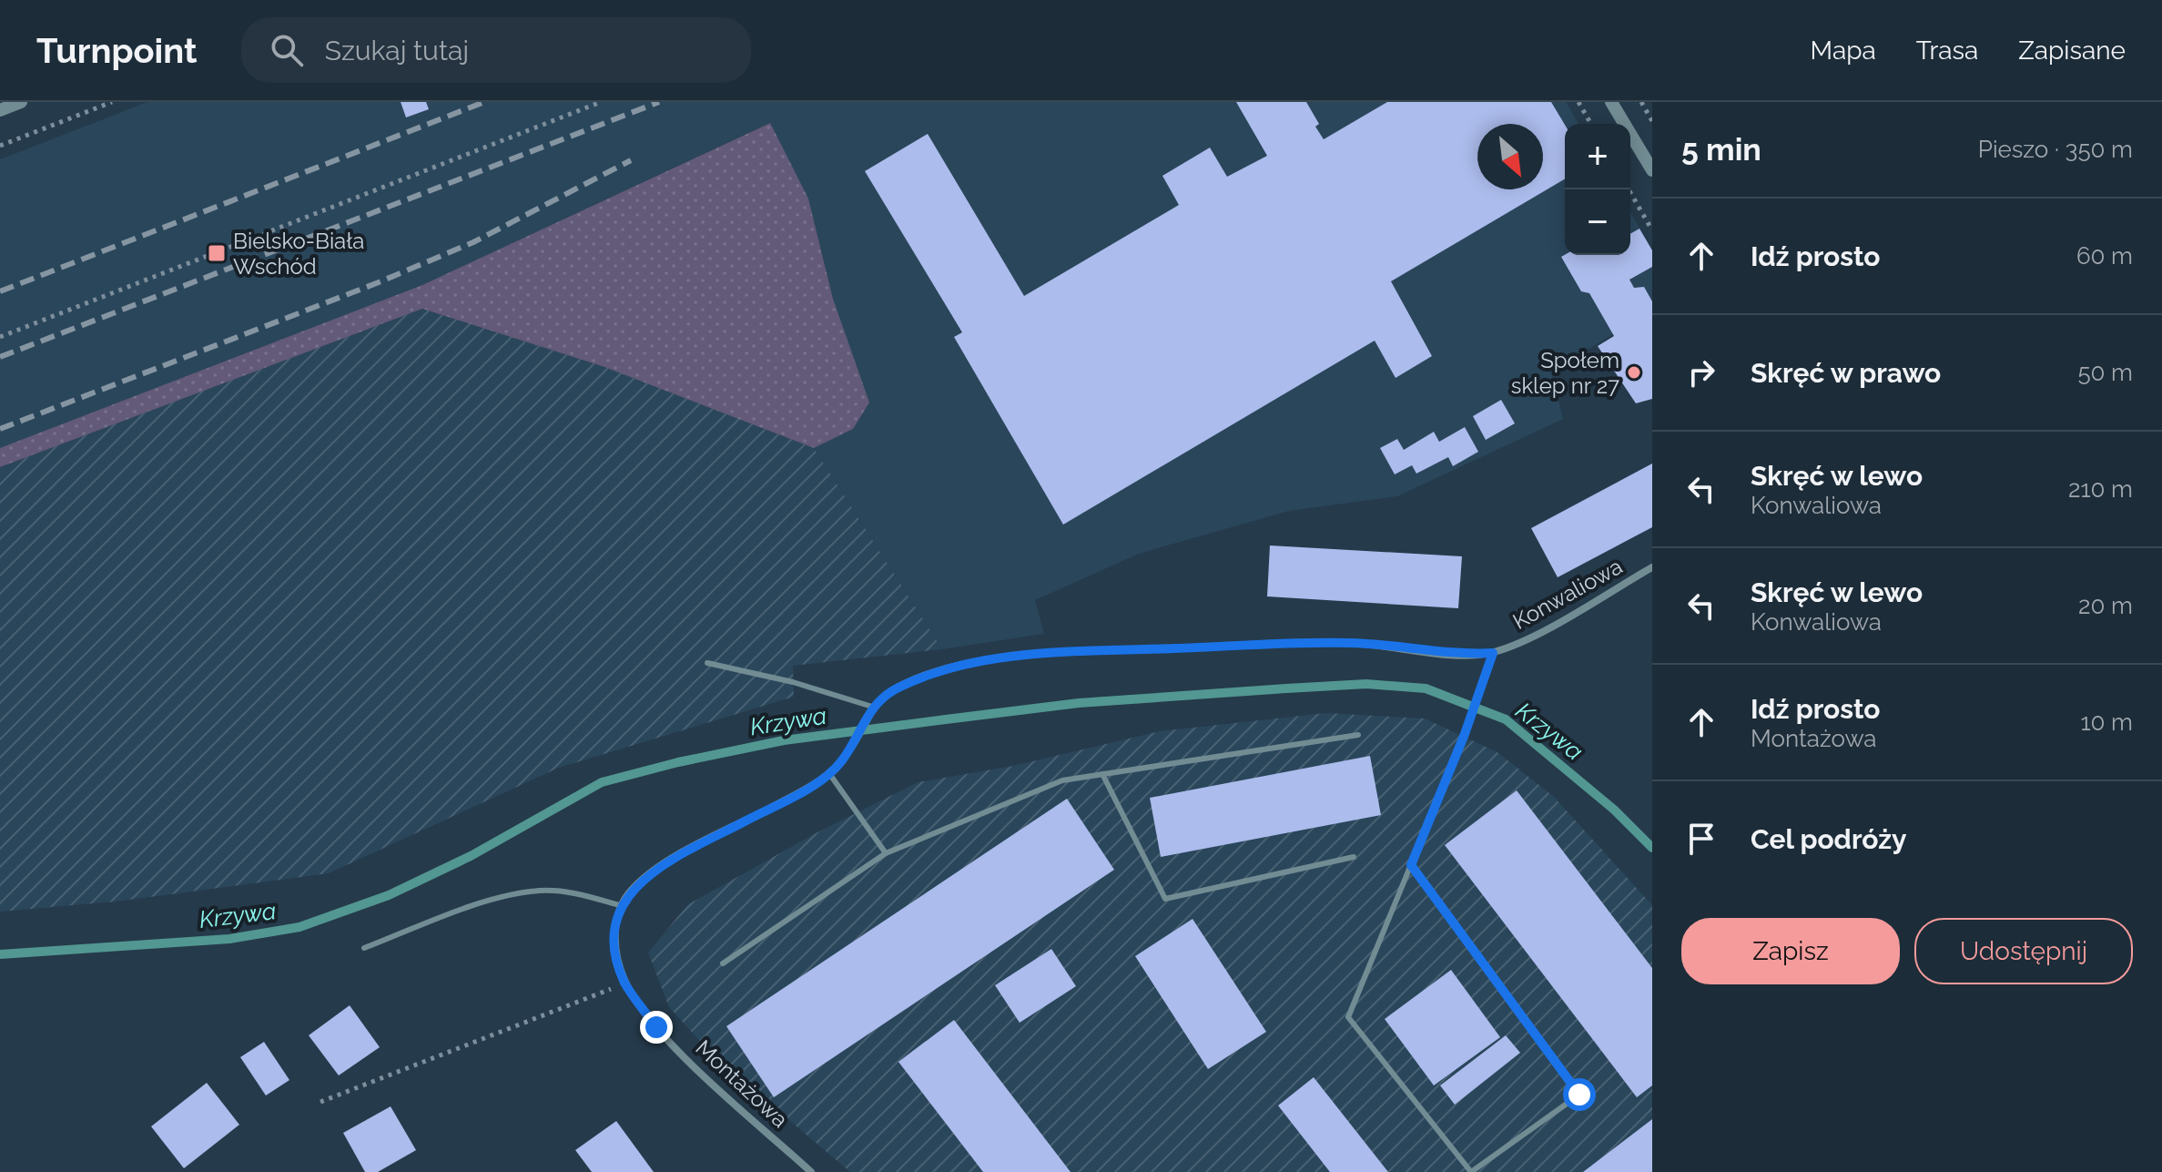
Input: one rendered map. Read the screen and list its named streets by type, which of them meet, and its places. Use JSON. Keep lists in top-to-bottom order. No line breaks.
{"streets":{"street":["Konwaliowa","Montażowa"]},"crossings":[["Konwaliowa","Montażowa"]],"water":["Krzywa"],"places":{"transit":["Bielsko-Biała Wschód"],"other":["Społem sklep nr 27"]},"north":"bottom right","page":{"header":"Turnpoint","search":"Szukaj tutaj","nav":["Mapa","Trasa","Zapisane"],"heading":["5 min","Pieszo · 350 m"],"map_buttons":["+","−"],"list":[["Idź prosto","60 m"],["Skręć w prawo","50 m"],["Skręć w lewo","Konwaliowa","210 m"],["Skręć w lewo","Konwaliowa","20 m"],["Idź prosto","Montażowa","10 m"],"Cel podróży"],"buttons":["Zapisz","Udostępnij"]}}
